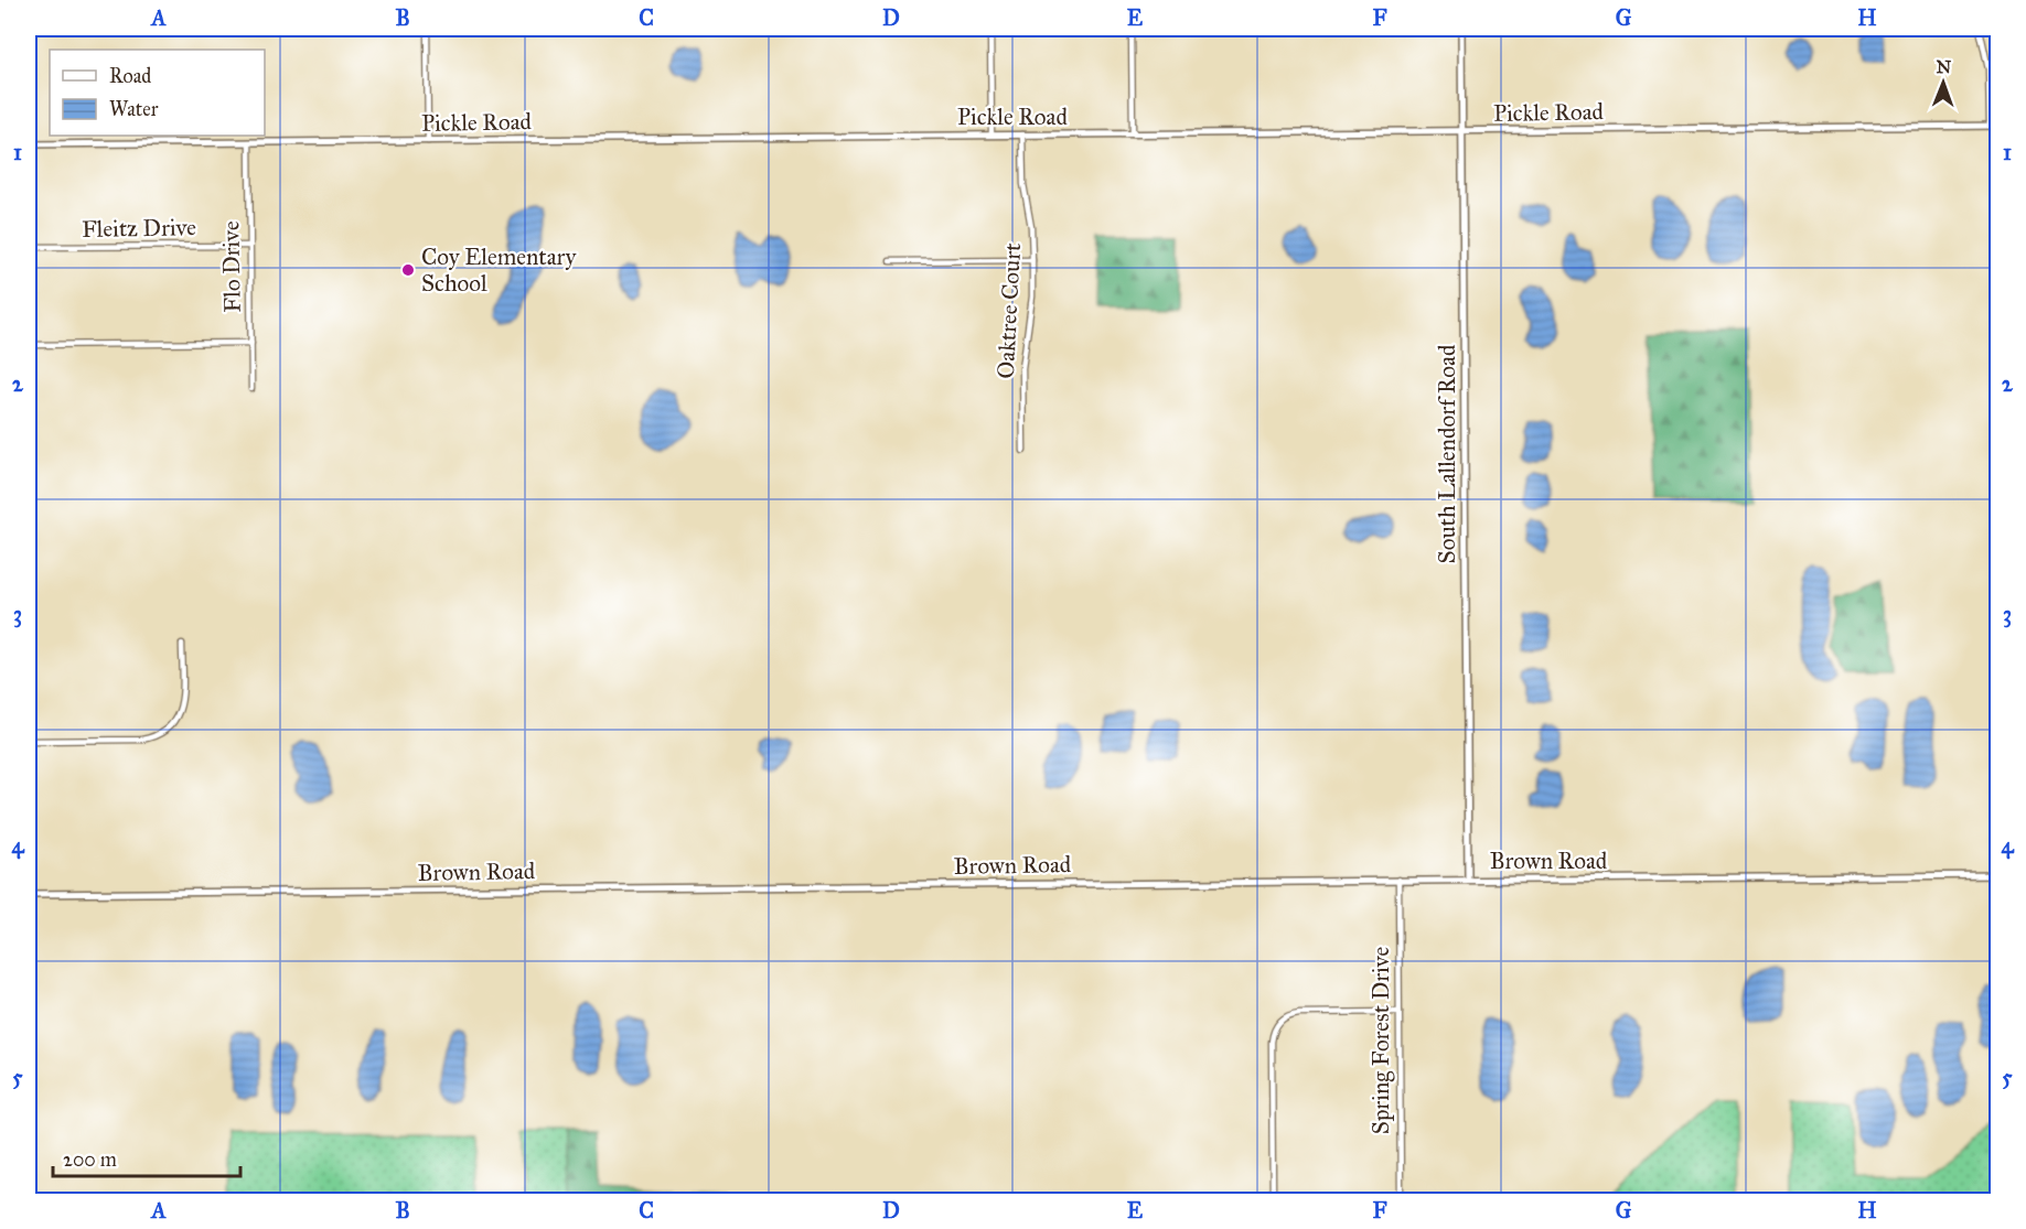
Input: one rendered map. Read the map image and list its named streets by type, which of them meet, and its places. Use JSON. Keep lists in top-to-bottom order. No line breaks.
{"streets":{"street":["Pickle Road","Fleitz Drive","Flo Drive","Oaktree Court","South Lallendorf Road","Brown Road","Spring Forest Drive"]},"crossings":[["Pickle Road","Flo Drive"],["Pickle Road","Oaktree Court"],["Pickle Road","South Lallendorf Road"],["Fleitz Drive","Flo Drive"],["South Lallendorf Road","Brown Road"],["Brown Road","Spring Forest Drive"]],"places":["Coy Elementary School"],"legend":["Road","Water"],"scale_bar":"200 m","north":"top","grid":{"columns":["A","B","C","D","E","F","G","H"],"rows":["1","2","3","4","5"]}}
